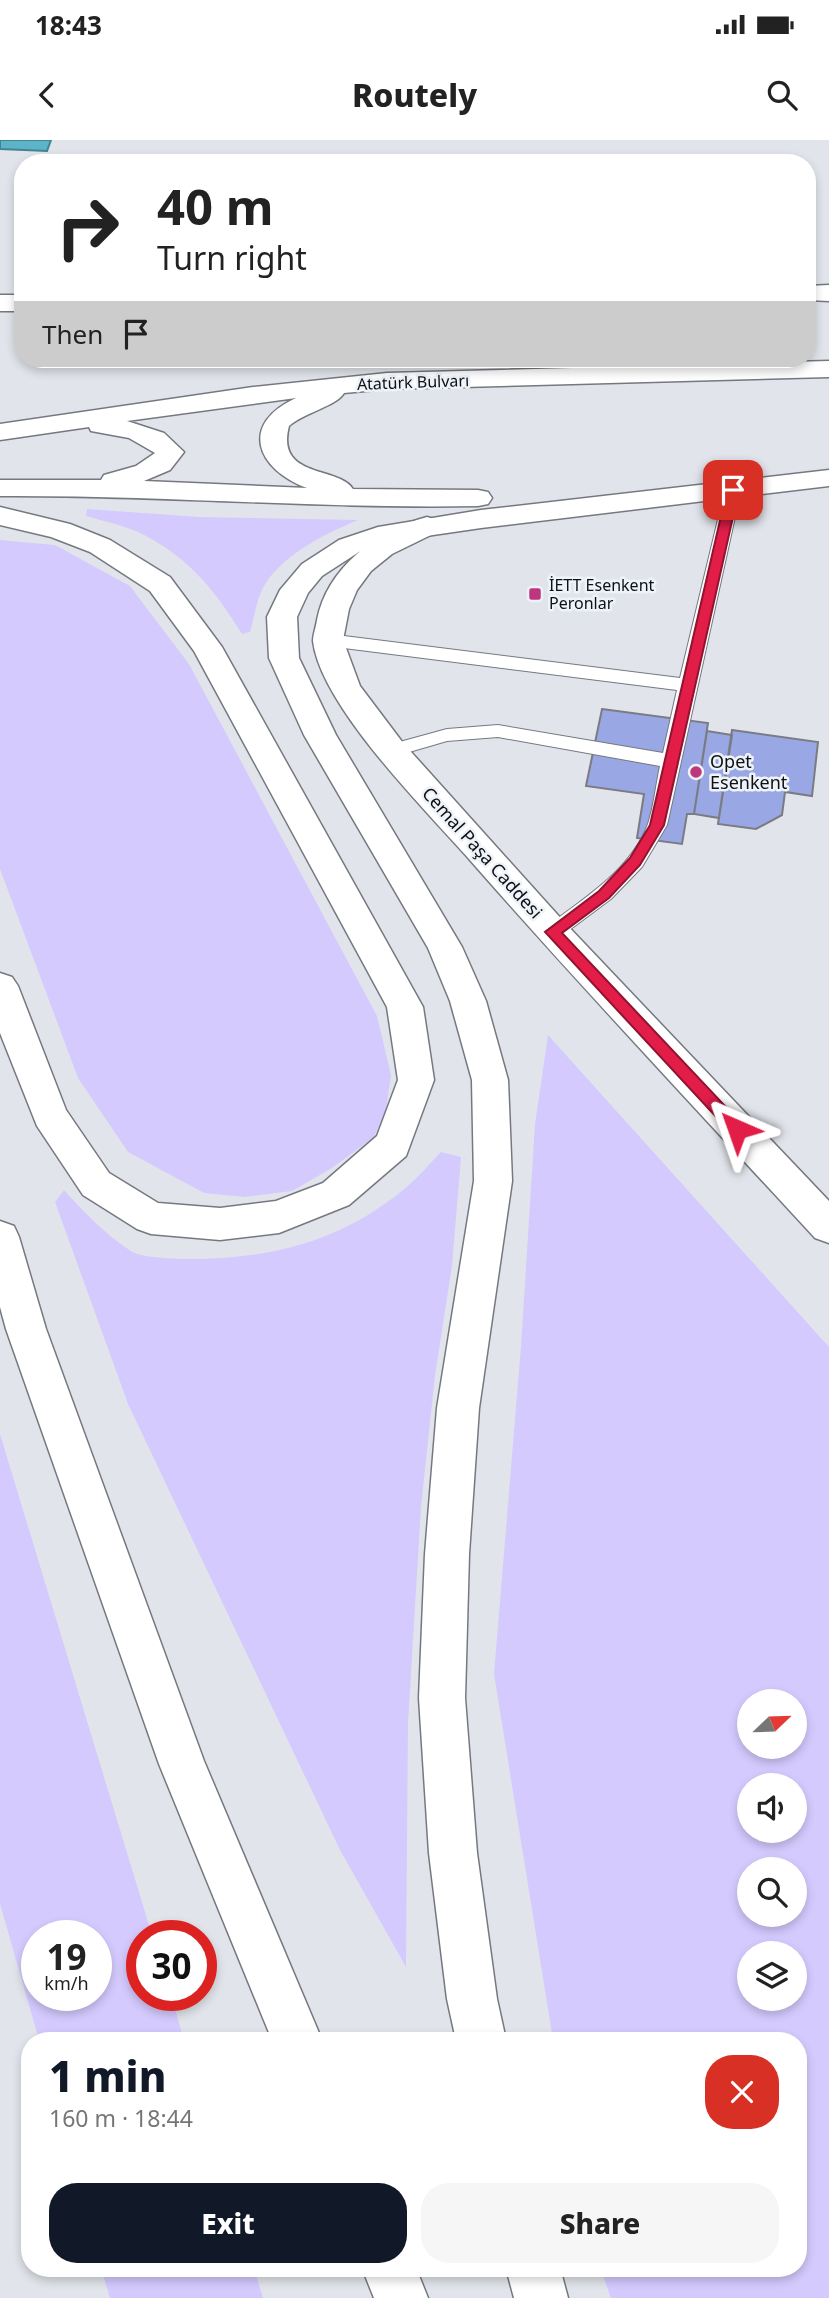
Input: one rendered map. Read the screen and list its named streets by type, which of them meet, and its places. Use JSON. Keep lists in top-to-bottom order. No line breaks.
{"streets":{"main road":["Atatürk Bulvarı","Cemal Paşa Caddesi"]},"places":{"transit":["İETT Esenkent Peronlar"],"other":["Opet Esenkent"]},"north":"top right","page":{"status":"18:43","header":"Routely","turn":["40 m","Turn right"],"then":"Then","speed":"19 km/h","limit":"30","heading":["1 min","160 m · 18:44"],"buttons":["Exit","Share"]}}
